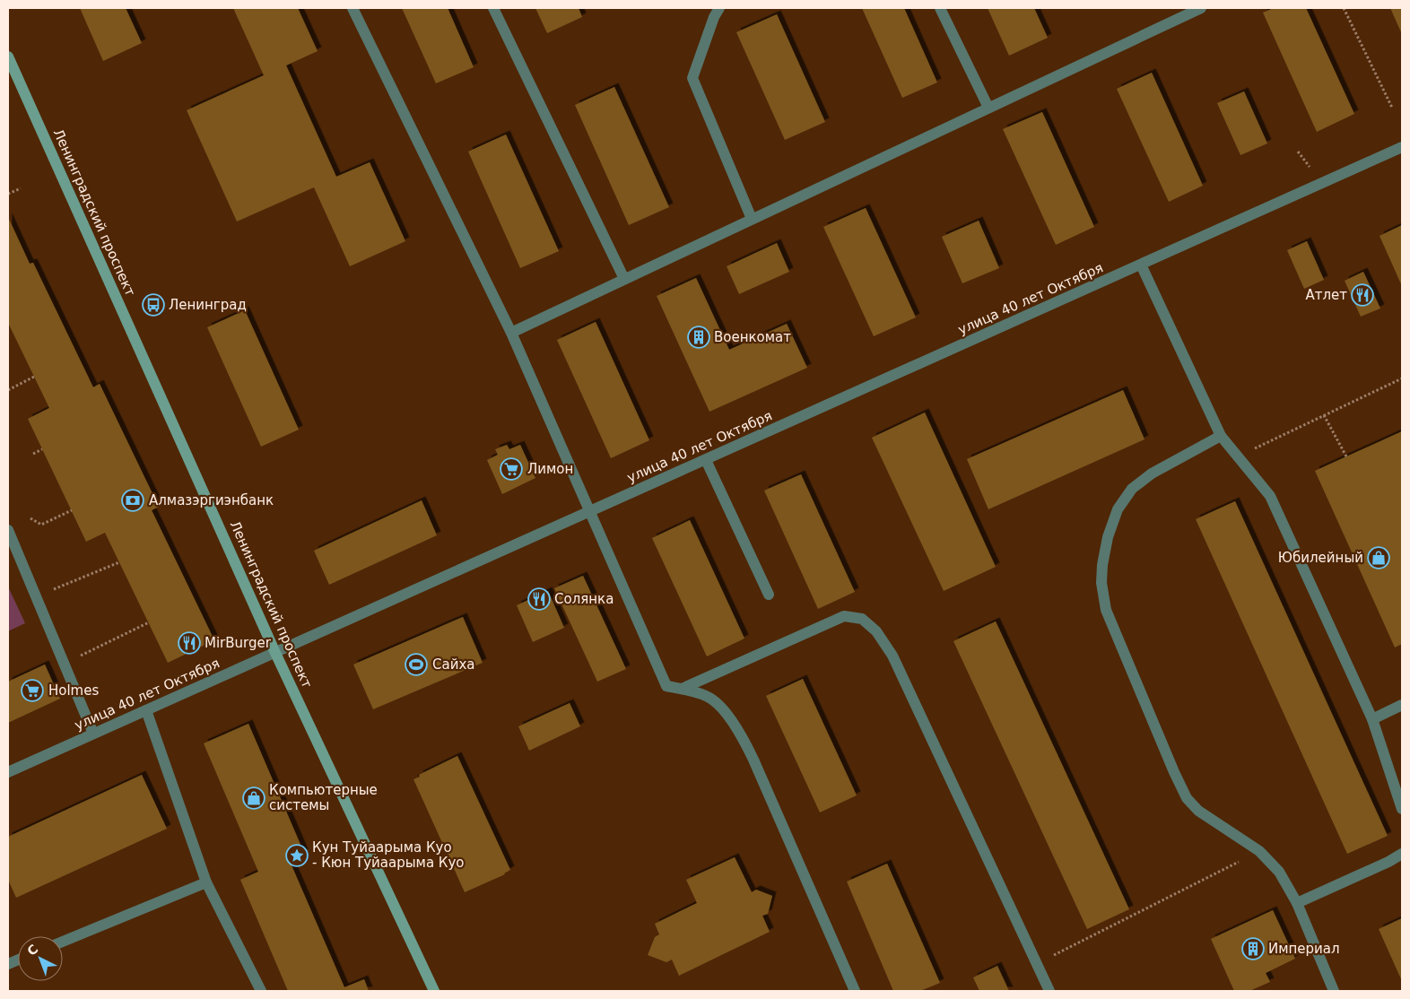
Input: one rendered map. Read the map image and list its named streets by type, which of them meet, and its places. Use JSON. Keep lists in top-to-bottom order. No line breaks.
{"streets":{"main road":["Ленинградский проспект"],"street":["улица 40 лет Октября"]},"crossings":[["Ленинградский проспект","улица 40 лет Октября"]],"places":{"restaurant":["Атлет","Солянка","MirBurger"],"bus stop":["Ленинград"],"building":["Военкомат","Империал"],"supermarket":["Лимон","Holmes"],"bank":["Алмазэргиэнбанк"],"shop":["Юбилейный","Компьютерные системы"],"sports":["Сайха"],"place":["Кун Туйаарыма Куо - Кюн Туйаарыма Куо"]},"north":"top left"}
